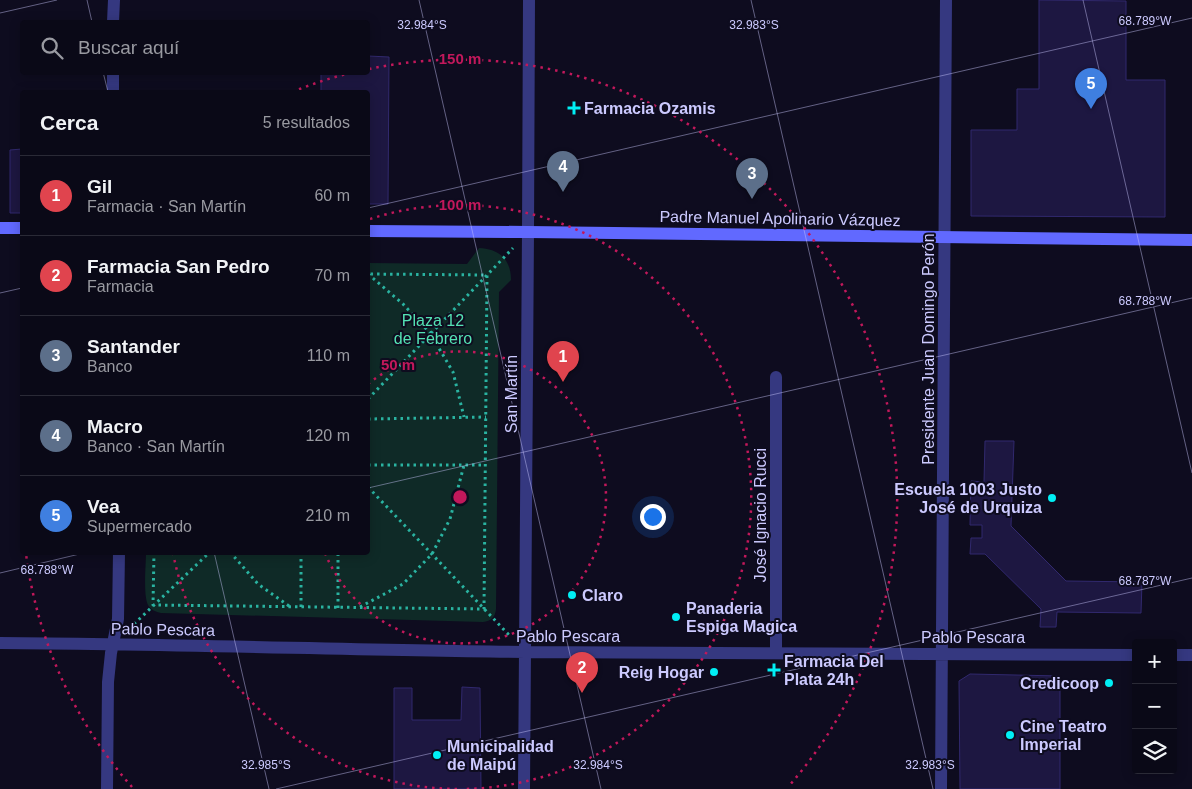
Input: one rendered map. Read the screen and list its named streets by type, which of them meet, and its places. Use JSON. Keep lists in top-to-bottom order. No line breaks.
{"streets":{"main road":["Padre Manuel Apolinario Vázquez"],"street":["Presidente Juan Domingo Perón","San Martín","José Ignacio Rucci","Pablo Pescara"]},"crossings":[["Padre Manuel Apolinario Vázquez","Presidente Juan Domingo Perón"],["Padre Manuel Apolinario Vázquez","San Martín"],["Presidente Juan Domingo Perón","Pablo Pescara"],["San Martín","Pablo Pescara"],["José Ignacio Rucci","Pablo Pescara"]],"parks":["Plaza 12 de Febrero"],"places":{"health":["Farmacia Ozamis","Farmacia Del Plata 24h"],"other":["Escuela 1003 Justo José de Urquiza","Claro","Panaderia Espiga Magica","Reig Hogar","Credicoop","Cine Teatro Imperial","Municipalidad de Maipú"]},"page":{"search":"Buscar aquí","pins":["5","4","3","1","2"],"heading":["Cerca","5 resultados"],"list":[{"mark":"1","name":"Gil","note":"Farmacia · San Martín","value":"60 m"},{"mark":"2","name":"Farmacia San Pedro","note":"Farmacia","value":"70 m"},{"mark":"3","name":"Santander","note":"Banco","value":"110 m"},{"mark":"4","name":"Macro","note":"Banco · San Martín","value":"120 m"},{"mark":"5","name":"Vea","note":"Supermercado","value":"210 m"}],"map_buttons":["+","−"]},"coordinates":["68.789°W","32.984°S","32.983°S","68.788°W","68.787°W","32.985°S"],"rings":["150 m","100 m","50 m"]}
